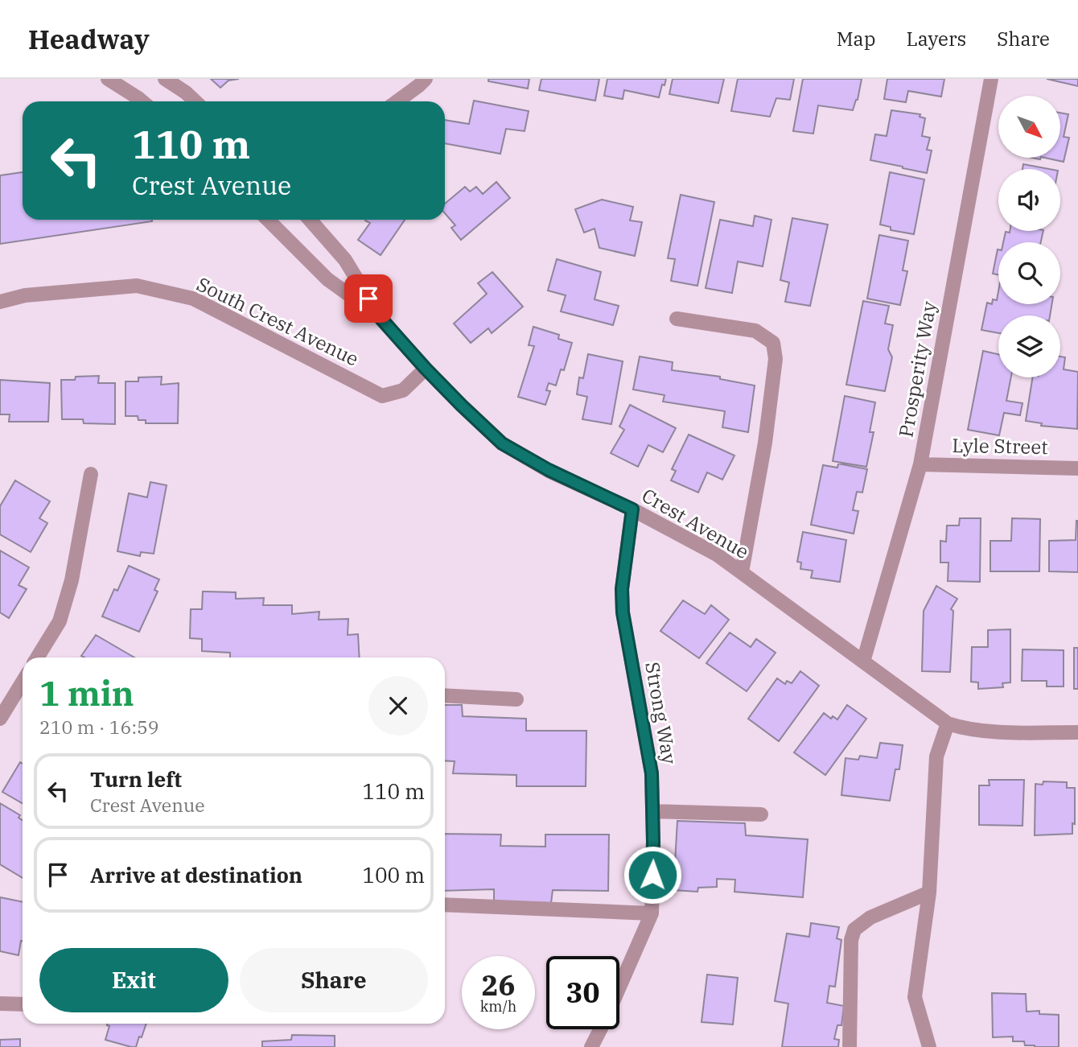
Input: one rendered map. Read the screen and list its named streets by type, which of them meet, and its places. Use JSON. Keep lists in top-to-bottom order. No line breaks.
{"streets":{"street":["South Crest Avenue","Prosperity Way","Lyle Street","Crest Avenue","Strong Way"]},"crossings":[["South Crest Avenue","Crest Avenue"],["Prosperity Way","Lyle Street"],["Prosperity Way","Crest Avenue"],["Crest Avenue","Strong Way"]],"north":"bottom right","page":{"header":"Headway","nav":["Map","Layers","Share"],"turn":["110 m","Crest Avenue"],"heading":["1 min","210 m · 16:59"],"list":[{"name":"Turn left","note":"Crest Avenue","value":"110 m"},{"name":"Arrive at destination","value":"100 m"}],"buttons":["Exit","Share"],"speed":"26 km/h","limit":"30"}}
